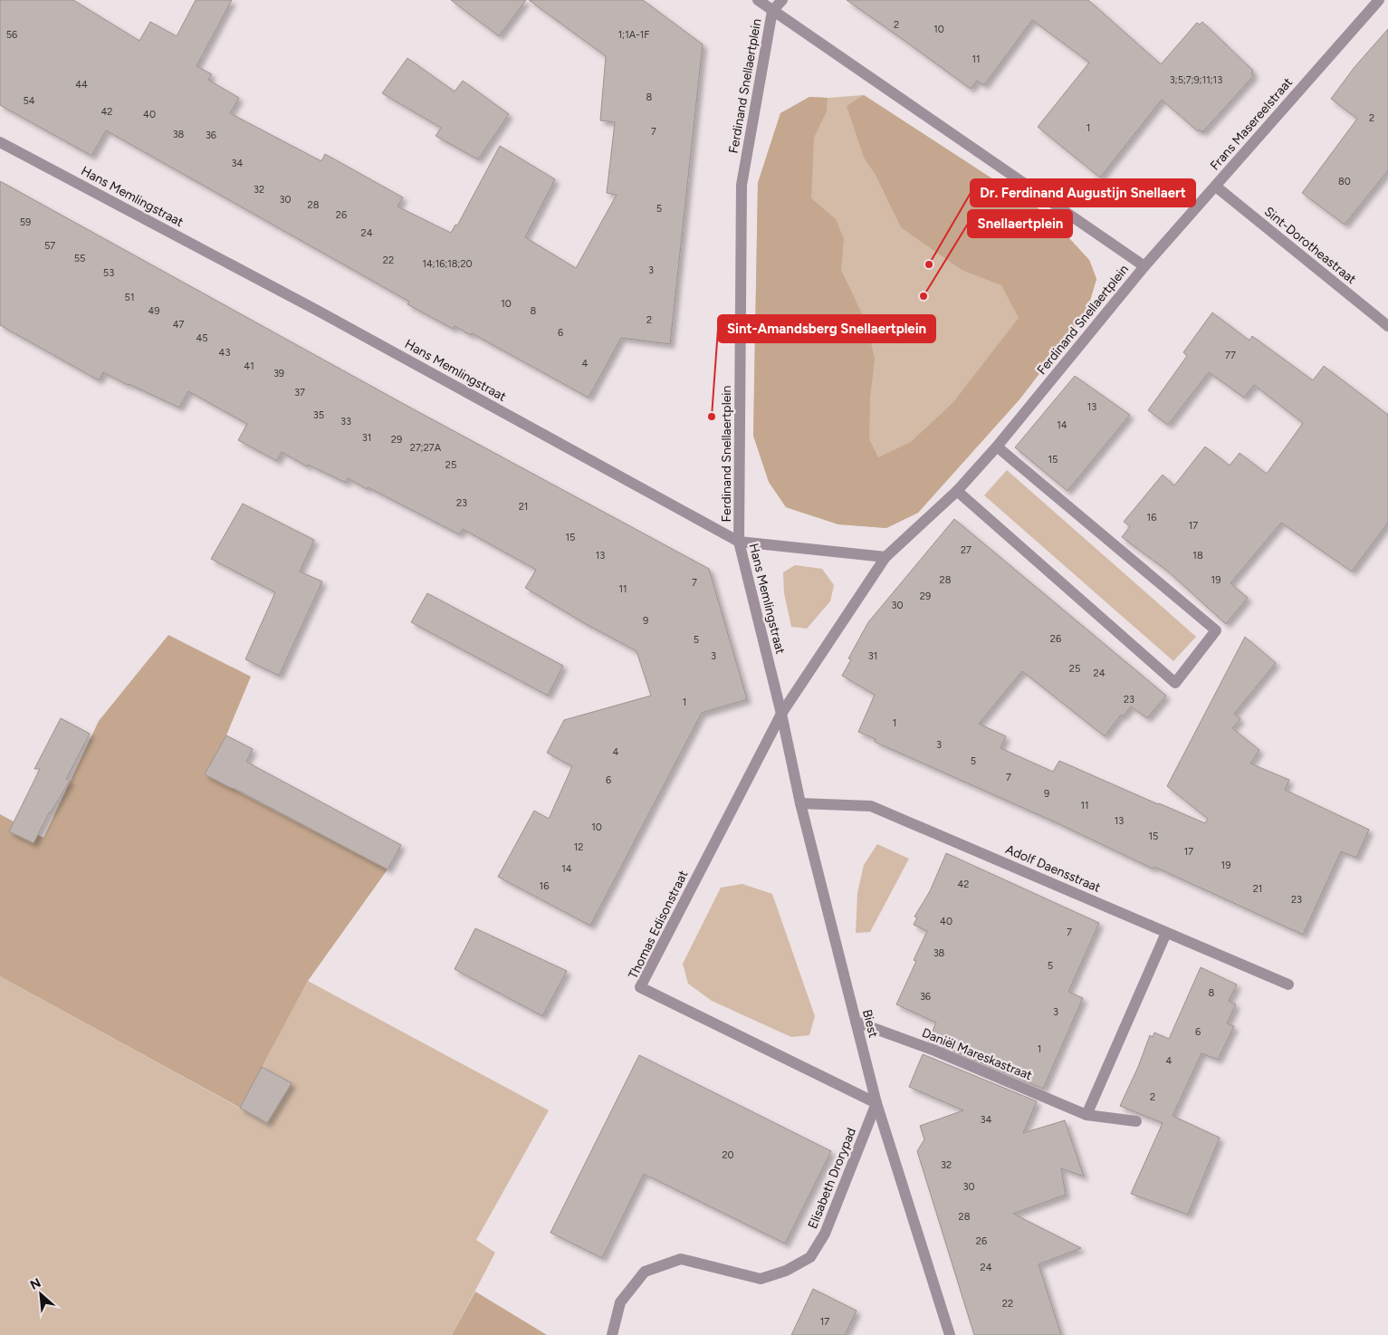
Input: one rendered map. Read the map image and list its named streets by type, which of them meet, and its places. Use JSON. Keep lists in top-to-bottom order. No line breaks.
{"streets":{"street":["Ferdinand Snellaertplein","Frans Masereelstraat","Hans Memlingstraat","Sint-Dorotheastraat","Adolf Daensstraat","Thomas Edisonstraat","Biest","Daniël Mareskastraat","Elisabeth Drorypad"]},"crossings":[["Ferdinand Snellaertplein","Frans Masereelstraat"],["Ferdinand Snellaertplein","Hans Memlingstraat"],["Ferdinand Snellaertplein","Thomas Edisonstraat"],["Ferdinand Snellaertplein","Biest"],["Frans Masereelstraat","Sint-Dorotheastraat"],["Hans Memlingstraat","Thomas Edisonstraat"],["Hans Memlingstraat","Biest"],["Adolf Daensstraat","Biest"],["Thomas Edisonstraat","Biest"],["Thomas Edisonstraat","Elisabeth Drorypad"],["Biest","Daniël Mareskastraat"],["Biest","Elisabeth Drorypad"]],"places":["Dr. Ferdinand Augustijn Snellaert","Snellaertplein","Sint-Amandsberg Snellaertplein"],"house_numbers":["2","10","56","1;1A-1F","11","3;5;7;9;11;13","44","8","54","42","40","2","1","7","38","36","34","80","32","30","28","5","26","59","24","57","55","22","14;16;18;20","3","53","51","10","49","8","2","47","6","45","43","77","4","41","39","37","13","35","33","14","31","29","27;27A","15","25","23","21","16","17","15","27","13","18","28","19","7","11","29","30","9","26","5","3","31","25","24","23","1","1","3","4","5","7","6","9","11","13","10","15","12","17","19","14","42","16","21","23","40","7","38","5","8","36","3","6","1","4","2","34","20","32","30","28","26","24","22","17"],"north":"top left"}
